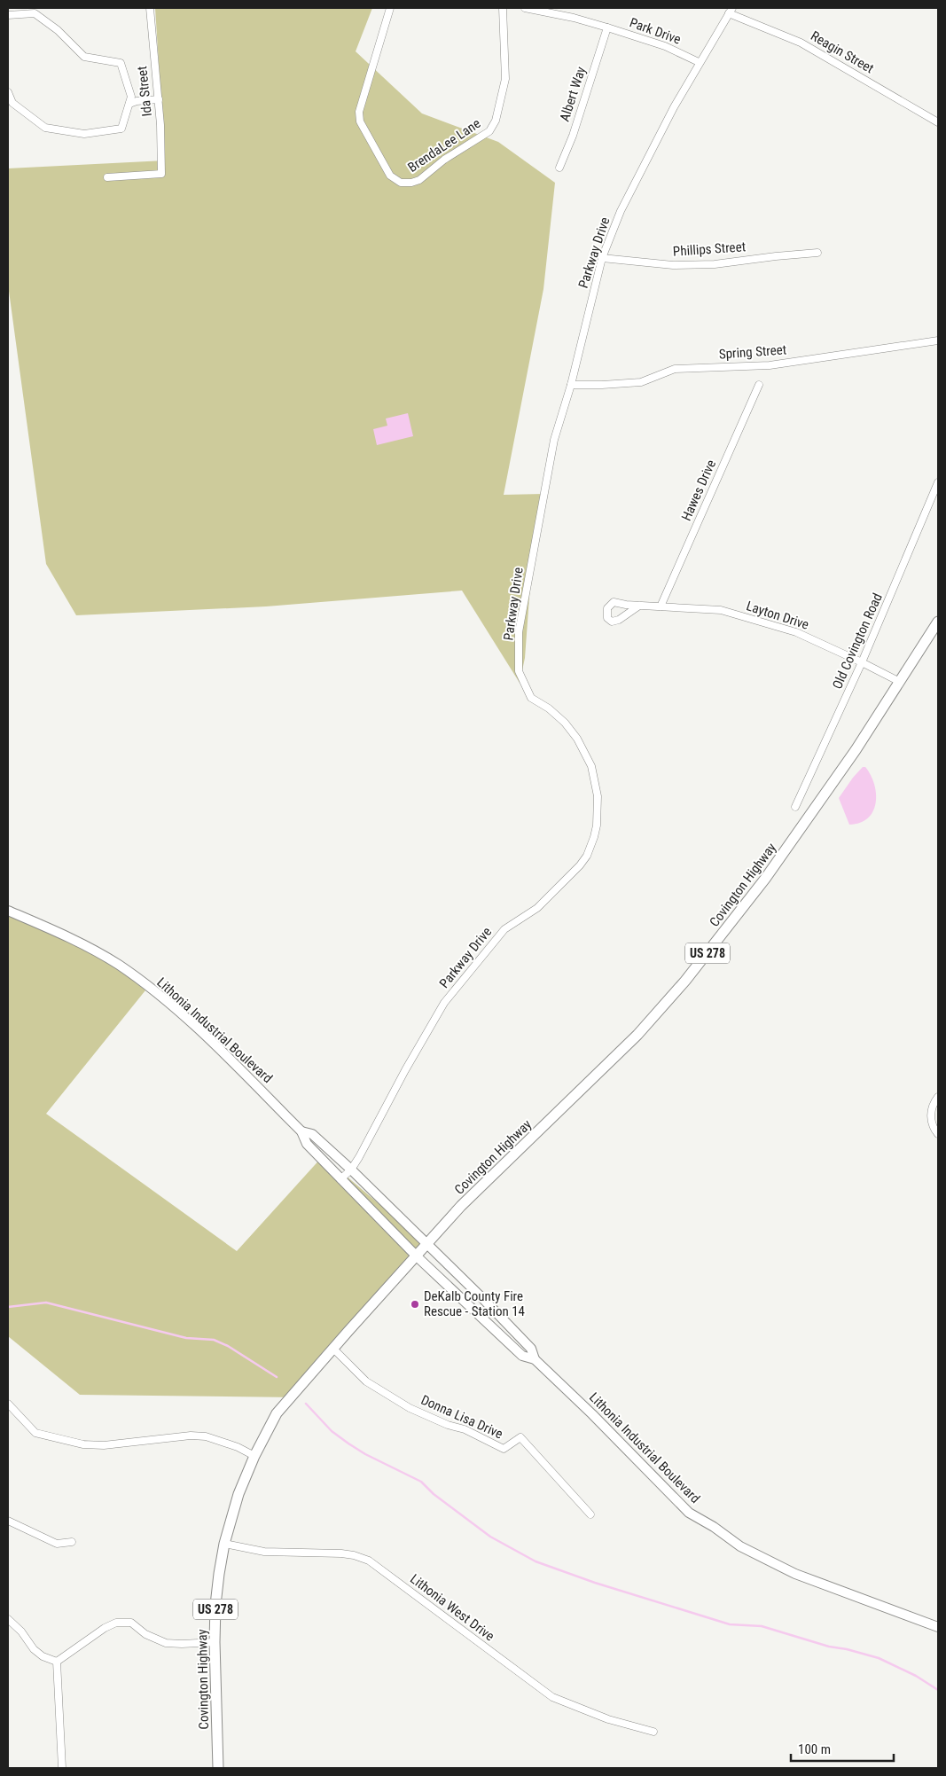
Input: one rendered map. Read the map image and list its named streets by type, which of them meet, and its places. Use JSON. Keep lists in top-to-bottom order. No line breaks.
{"streets":{"main road":["Covington Highway","US 278","Lithonia Industrial Boulevard"],"street":["Park Drive","Reagin Street","Ida Street","Albert Way","BrendaLee Lane","Phillips Street","Parkway Drive","Spring Street","Hawes Drive","Layton Drive","Old Covington Road","Donna Lisa Drive","Lithonia West Drive"]},"crossings":[["Park Drive","Albert Way"],["Park Drive","Parkway Drive"],["Reagin Street","Parkway Drive"],["Phillips Street","Parkway Drive"],["Parkway Drive","Spring Street"],["Parkway Drive","Lithonia Industrial Boulevard"],["Hawes Drive","Layton Drive"],["Layton Drive","Old Covington Road"],["Layton Drive","Covington Highway"],["Covington Highway","Lithonia Industrial Boulevard"],["Covington Highway","Donna Lisa Drive"],["Covington Highway","Lithonia West Drive"]],"places":["DeKalb County Fire Rescue - Station 14"],"scale_bar":"100 m"}
